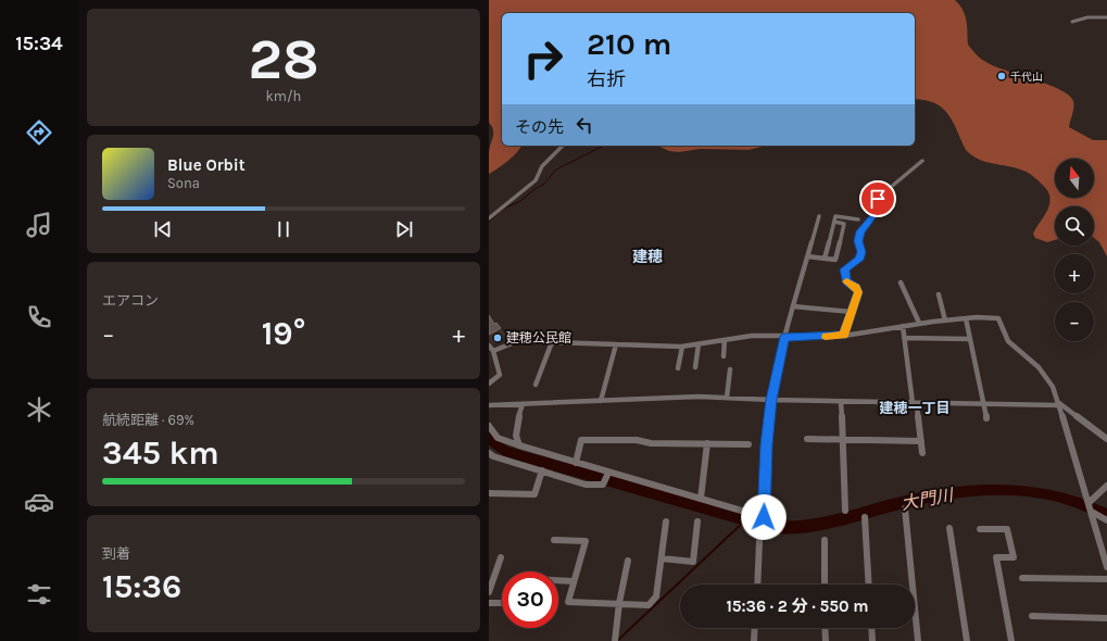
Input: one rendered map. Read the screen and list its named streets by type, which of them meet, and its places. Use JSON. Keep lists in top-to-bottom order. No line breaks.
{"districts":["建穂","建穂一丁目"],"water":["大門川"],"places":["千代山","建穂公民館"],"north":"top","page":{"tabs":"15:34","tile":[["28","km/h"],"エアコン",["航続距離 · 69%","345 km"],["到着","15:36"]],"turn":["210 m","右折"],"then":"その先","song":["Blue Orbit","Sona"],"map_buttons":["+","−"],"heat":["−","19°","+"],"limit":"30","trip":"15:36 · 2 分 · 550 m"}}
